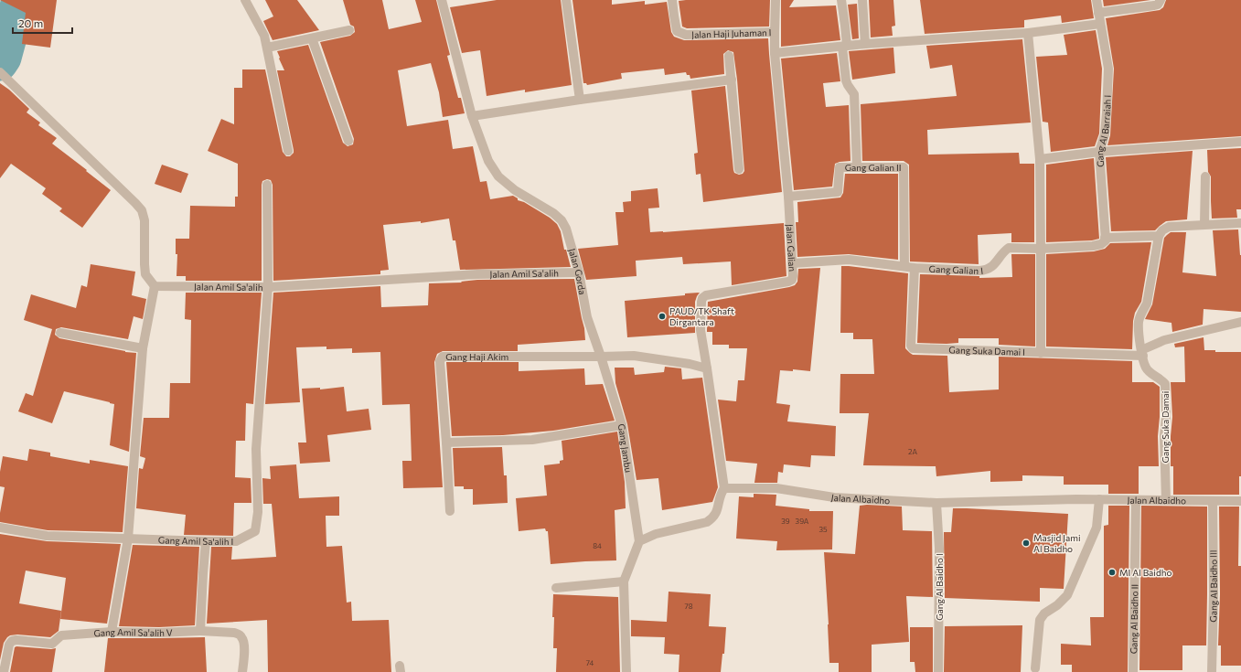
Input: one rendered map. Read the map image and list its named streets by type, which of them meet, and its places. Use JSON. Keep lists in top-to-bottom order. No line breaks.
{"streets":{"street":["Jalan Haji Juhaman I","Gang Al Barraiah I","Gang Galian II","Jalan Galian","Gang Galian I","Jalan Gorda","Jalan Amil Sa'alih","Gang Suka Damai I","Gang Haji Akim","Gang Suka Damai","Gang Jambu","Jalan Albaidho","Gang Amil Sa'alih I","Gang Al Baidho III","Gang Al Baidho I","Gang Al Baidho II","Gang Amil Sa'alih V"]},"crossings":[["Jalan Haji Juhaman I","Jalan Galian"],["Gang Al Barraiah I","Gang Galian I"],["Gang Galian II","Jalan Galian"],["Gang Galian II","Gang Galian I"],["Jalan Galian","Gang Galian I"],["Gang Galian I","Gang Suka Damai I"],["Jalan Gorda","Jalan Amil Sa'alih"],["Jalan Gorda","Gang Haji Akim"],["Jalan Gorda","Gang Jambu"],["Jalan Amil Sa'alih","Gang Amil Sa'alih I"],["Gang Suka Damai I","Gang Suka Damai"],["Gang Haji Akim","Gang Jambu"],["Gang Suka Damai","Jalan Albaidho"],["Jalan Albaidho","Gang Al Baidho III"],["Jalan Albaidho","Gang Al Baidho I"],["Jalan Albaidho","Gang Al Baidho II"]],"places":["PAUD/TK Shaft Dirgantara","Masjid Jami Al Baidho","MI Al Baidho"],"house_numbers":["2A","39","39A","35","84","78","74"],"scale_bar":"20 m"}
